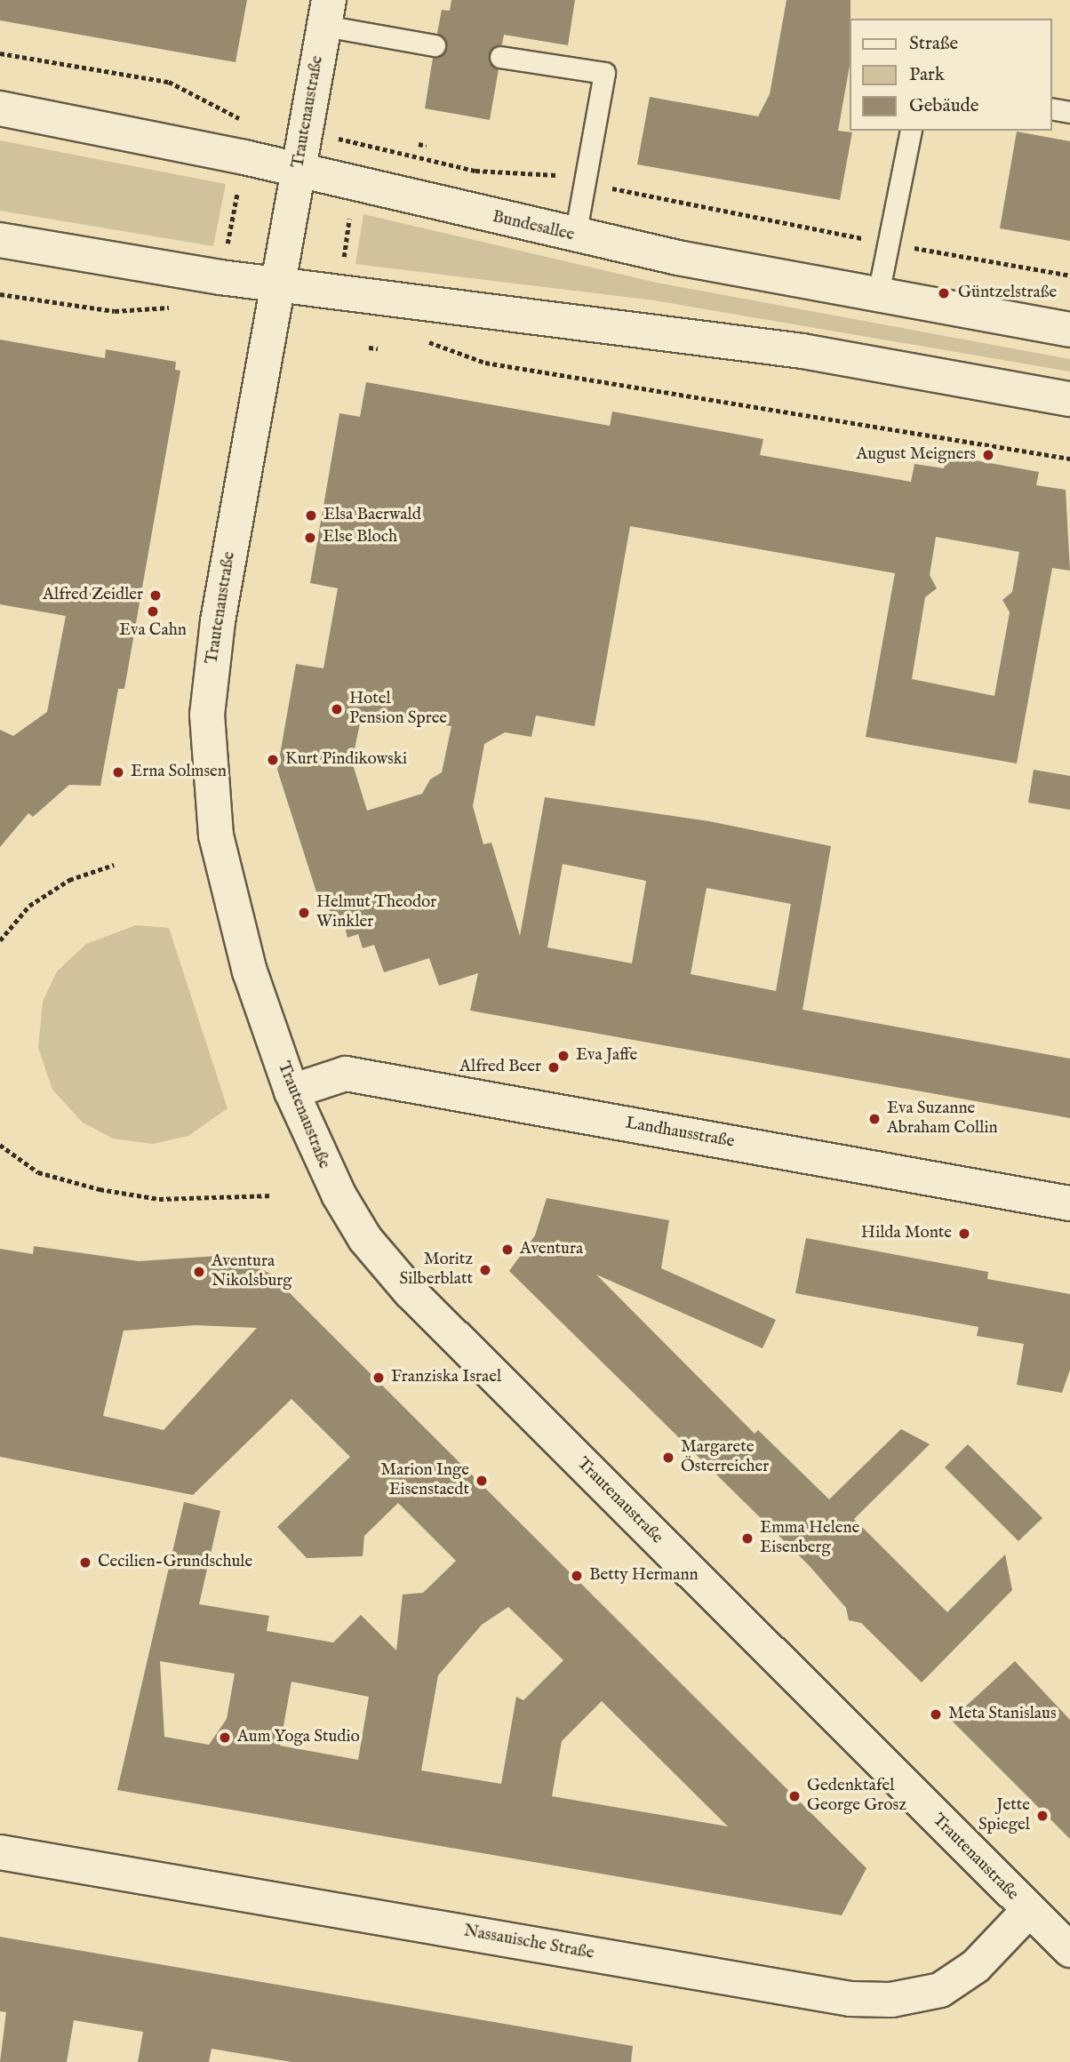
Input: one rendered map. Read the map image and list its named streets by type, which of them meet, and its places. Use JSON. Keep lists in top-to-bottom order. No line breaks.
{"streets":{"street":["Trautenaustraße","Bundesallee","Landhausstraße","Nassauische Straße"]},"crossings":[["Trautenaustraße","Bundesallee"],["Trautenaustraße","Landhausstraße"],["Trautenaustraße","Nassauische Straße"]],"places":["Güntzelstraße","August Meigners","Elsa Baerwald","Else Bloch","Alfred Zeidler","Eva Cahn","Hotel Pension Spree","Kurt Pindikowski","Erna Solmsen","Helmut Theodor Winkler","Eva Jaffe","Alfred Beer","Eva Suzanne Abraham Collin","Hilda Monte","Aventura","Moritz Silberblatt","Aventura Nikolsburg","Franziska Israel","Margarete Österreicher","Marion Inge Eisenstaedt","Emma Helene Eisenberg","Cecilien-Grundschule","Betty Hermann","Meta Stanislaus","Aum Yoga Studio","Gedenktafel George Grosz","Jette Spiegel"],"legend":["Straße","Park","Gebäude"]}
